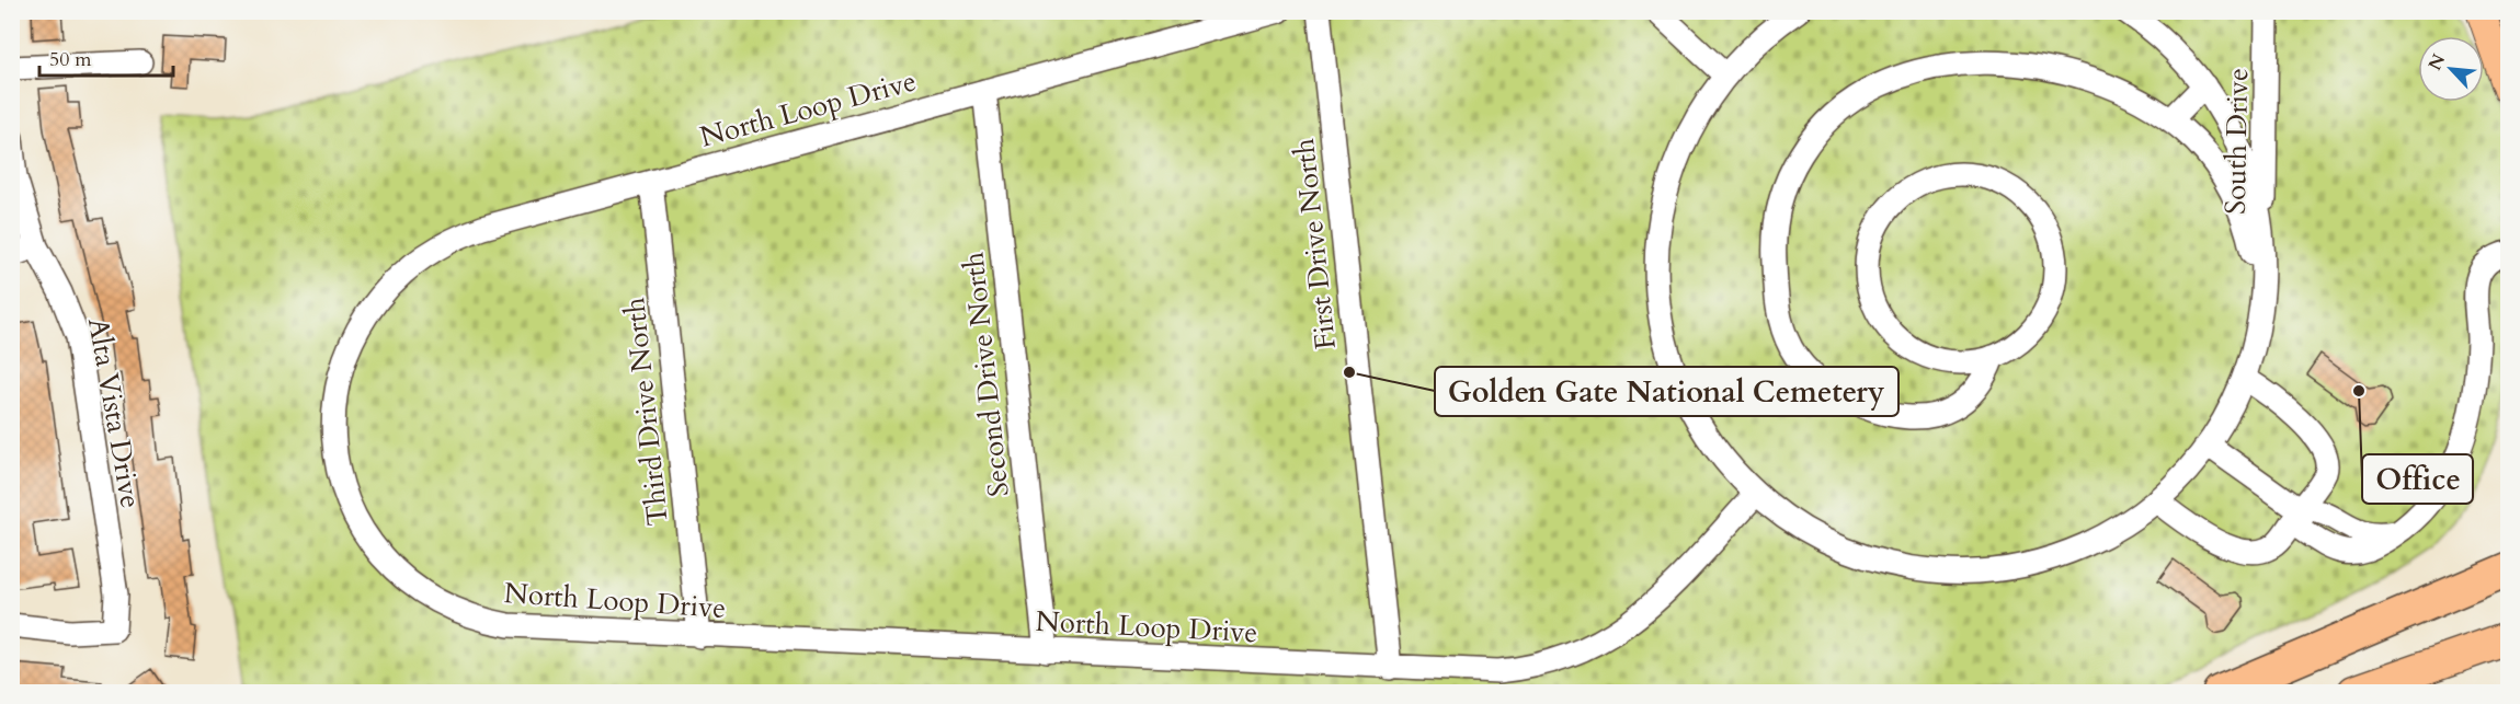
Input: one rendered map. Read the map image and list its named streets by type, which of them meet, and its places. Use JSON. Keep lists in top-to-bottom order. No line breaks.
{"streets":{"street":["North Loop Drive","South Drive","First Drive North","Second Drive North","Third Drive North","Alta Vista Drive"]},"crossings":[["North Loop Drive","First Drive North"],["North Loop Drive","Second Drive North"],["North Loop Drive","Third Drive North"]],"places":["Golden Gate National Cemetery","Office"],"scale_bar":"50 m","north":"top left"}
